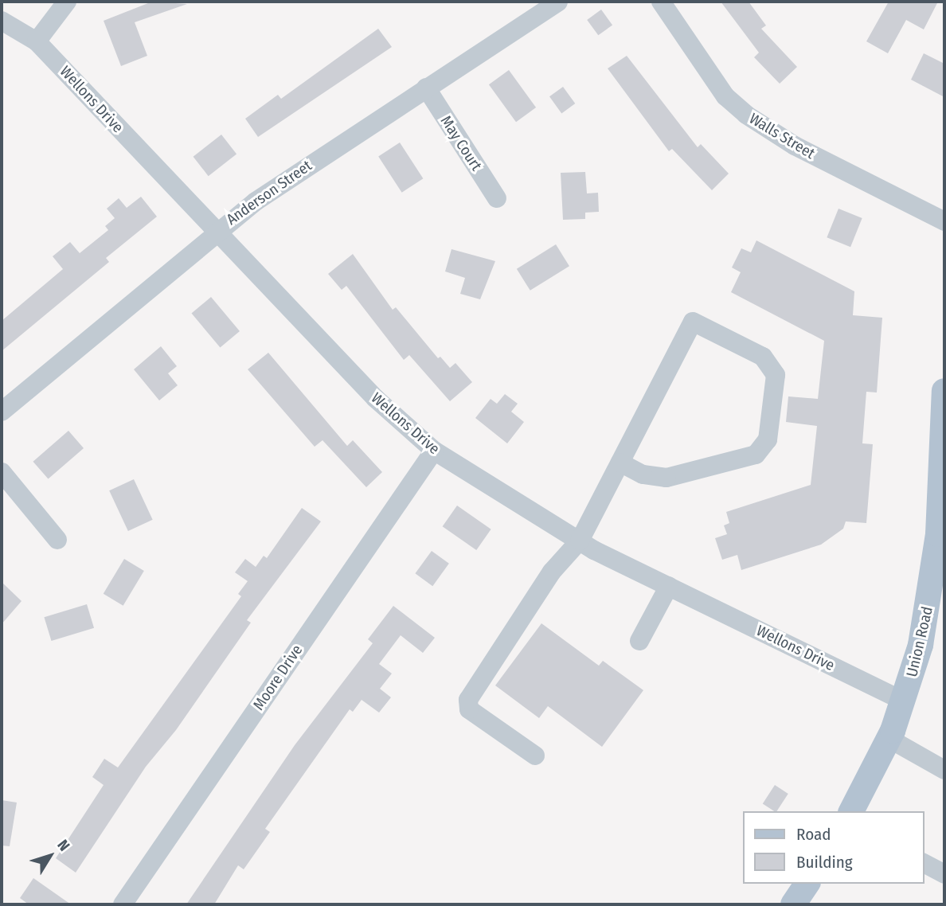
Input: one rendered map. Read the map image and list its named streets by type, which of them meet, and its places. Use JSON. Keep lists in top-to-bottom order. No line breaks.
{"streets":{"main road":["Union Road"],"street":["Wellons Drive","Walls Street","May Court","Anderson Street","Moore Drive"]},"crossings":[["Wellons Drive","Anderson Street"],["Wellons Drive","Union Road"],["Wellons Drive","Moore Drive"],["May Court","Anderson Street"]],"legend":["Road","Building"],"north":"top right"}
